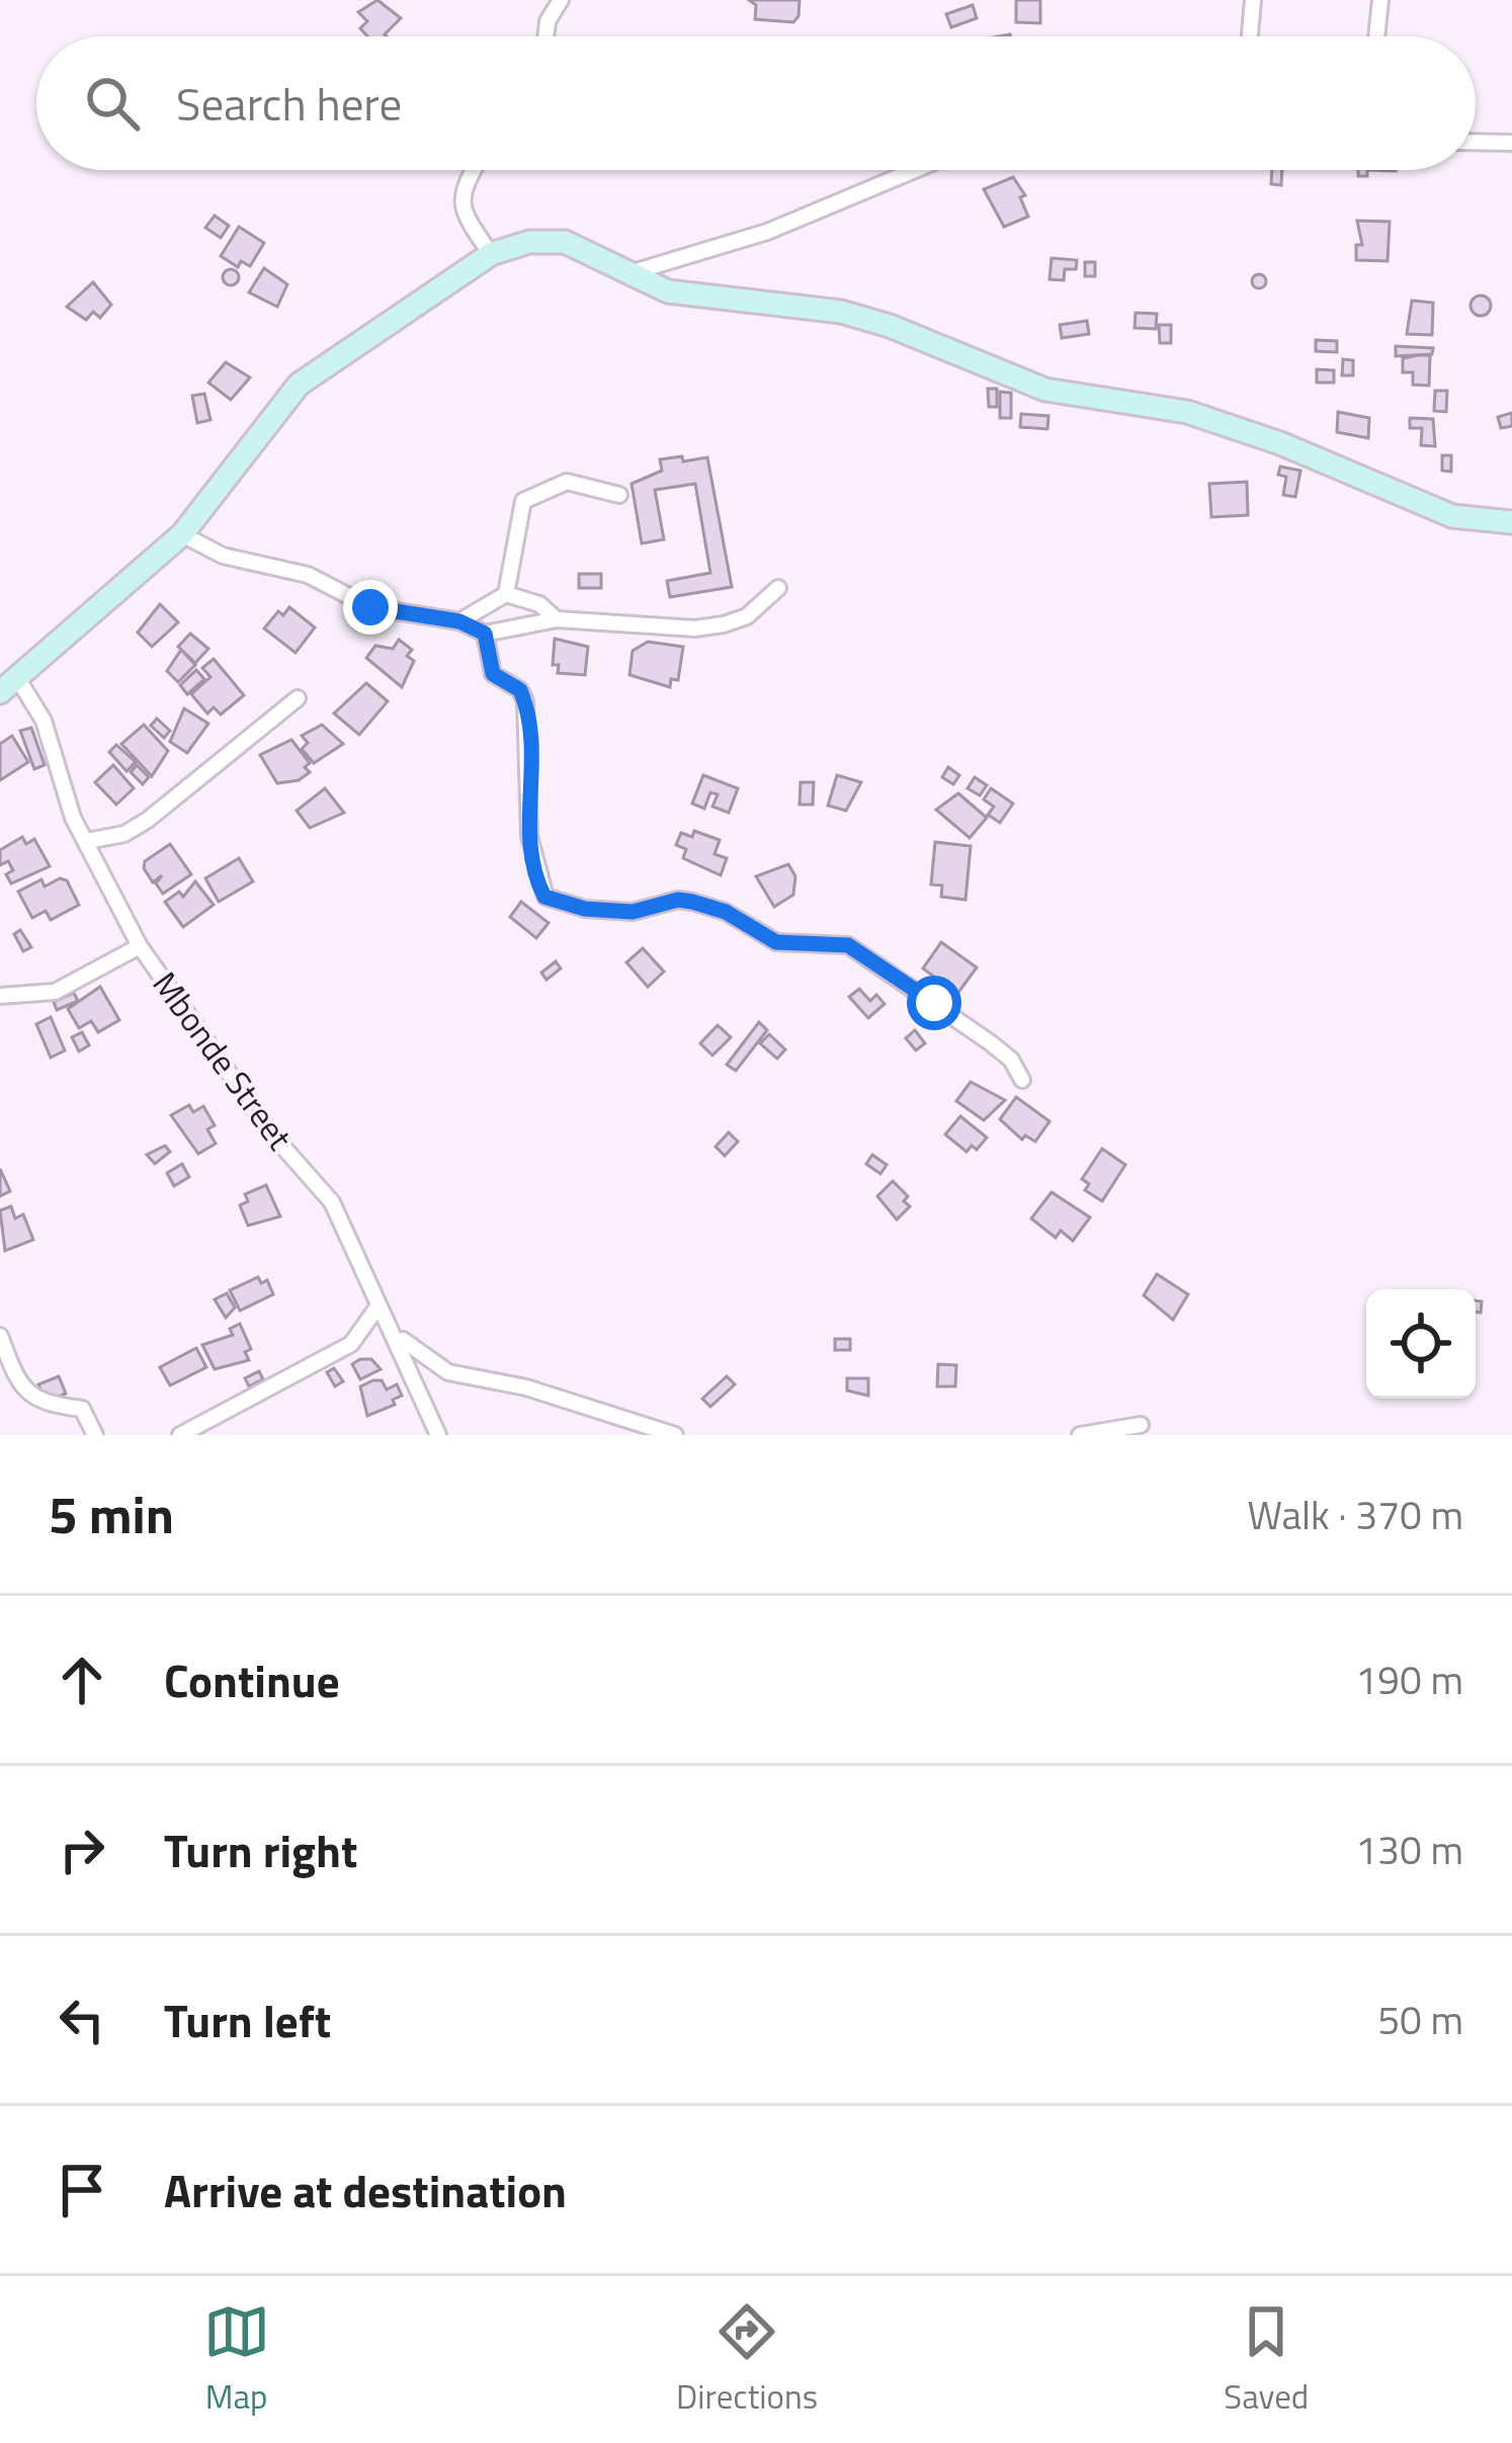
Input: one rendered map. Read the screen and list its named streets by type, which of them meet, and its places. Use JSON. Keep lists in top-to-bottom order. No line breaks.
{"streets":{"street":["Mbonde Street"]},"page":{"search":"Search here","heading":["5 min","Walk · 370 m"],"list":[["Continue","190 m"],["Turn right","130 m"],["Turn left","50 m"],"Arrive at destination"],"nav":["Map","Directions","Saved"]}}
